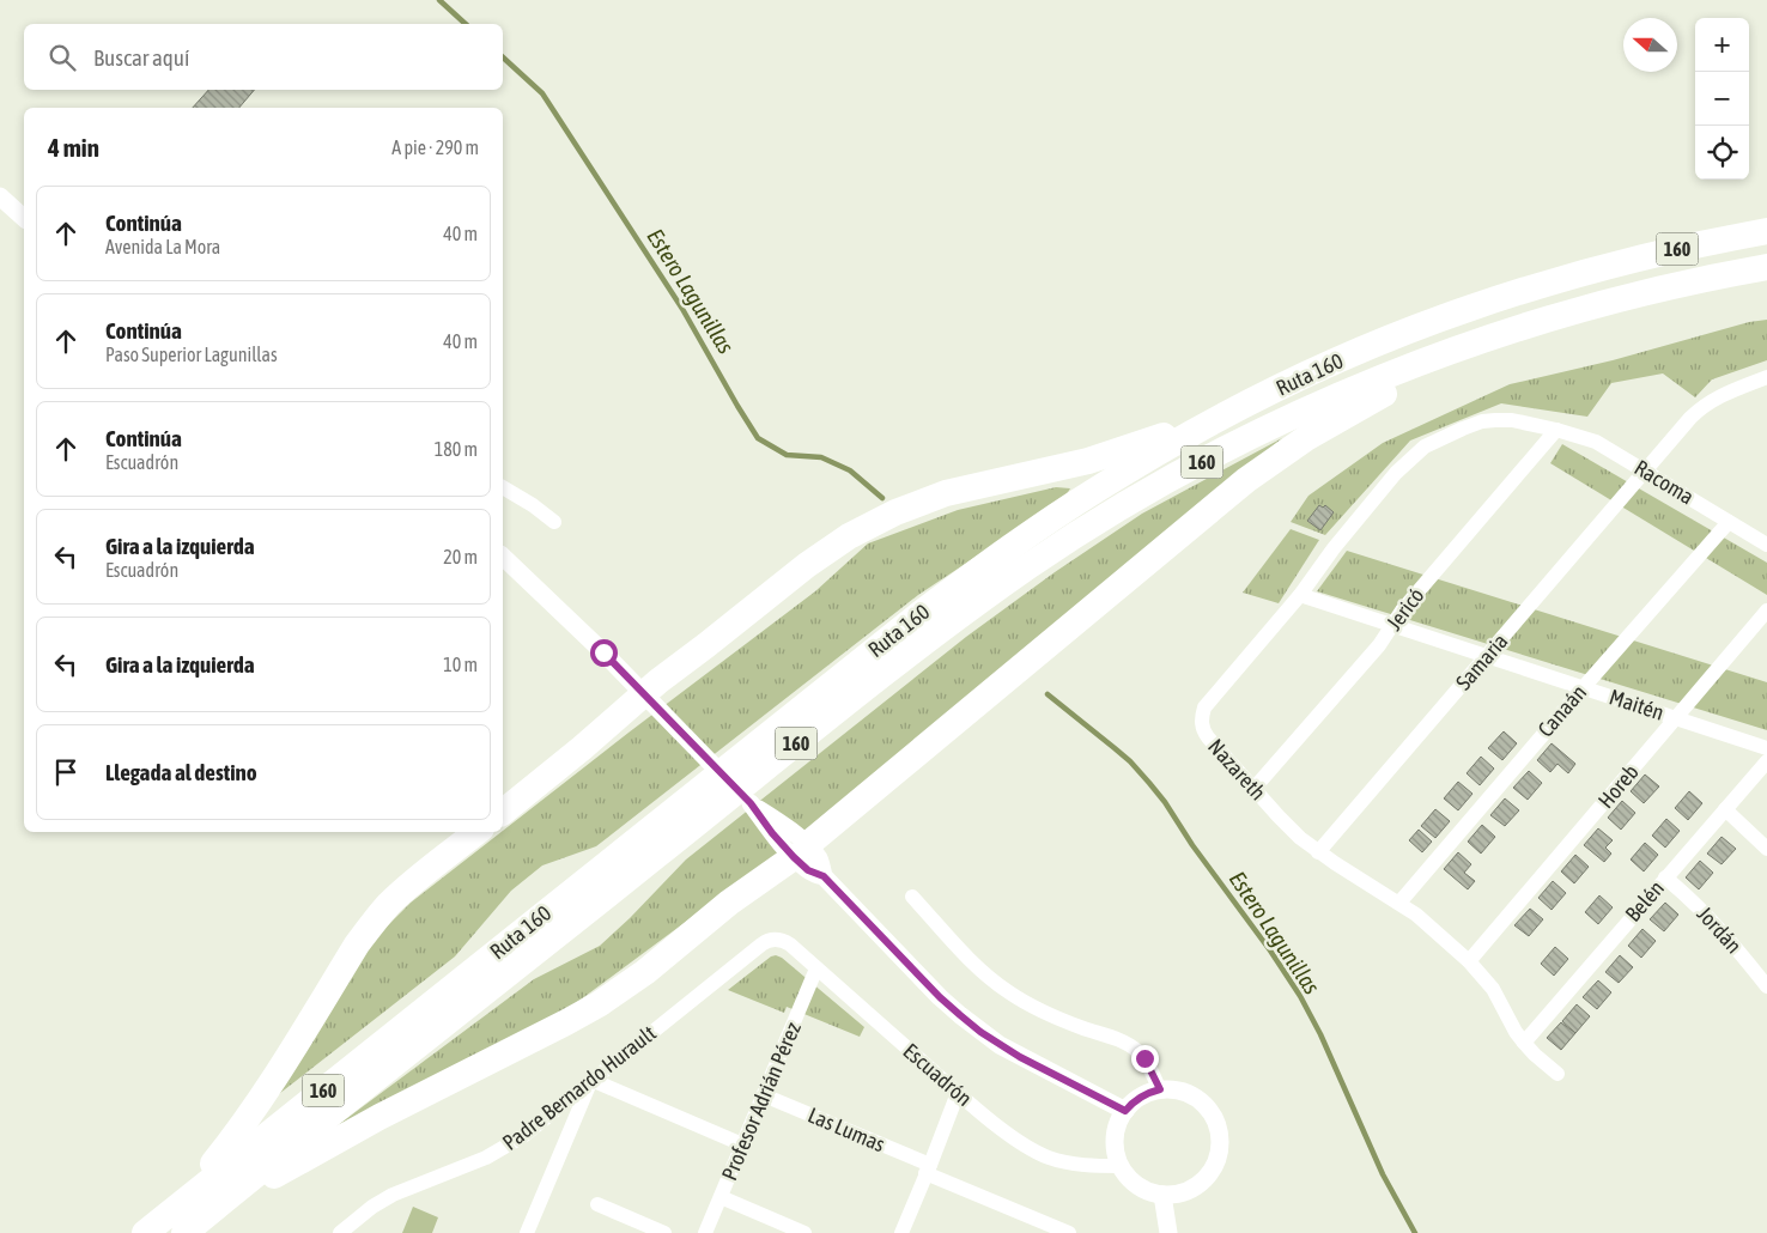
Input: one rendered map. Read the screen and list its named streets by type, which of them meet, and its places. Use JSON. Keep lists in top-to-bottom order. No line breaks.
{"streets":{"highway":["160","Ruta 160"],"street":["Racoma","Jericó","Samaria","Maitén","Canaán","Nazareth","Horeb","Belén","Jordán","Escuadrón","Padre Bernardo Hurault","Profesor Adrián Pérez","Las Lumas"]},"crossings":[["Racoma","Jericó"],["Racoma","Samaria"],["Racoma","Canaán"],["Racoma","Nazareth"],["Jericó","Maitén"],["Jericó","Nazareth"],["Samaria","Maitén"],["Samaria","Nazareth"],["Maitén","Canaán"],["Maitén","Nazareth"],["Maitén","Horeb"],["Canaán","Nazareth"],["Nazareth","Horeb"],["Nazareth","Belén"],["Belén","Jordán"],["Escuadrón","Padre Bernardo Hurault"],["Escuadrón","Profesor Adrián Pérez"],["Profesor Adrián Pérez","Las Lumas"]],"water":["Estero Lagunillas"],"north":"left","page":{"map_buttons":["+","−"],"search":"Buscar aquí","heading":["4 min","A pie · 290 m"],"list":[["Continúa","Avenida La Mora","40 m"],["Continúa","Paso Superior Lagunillas","40 m"],["Continúa","Escuadrón","180 m"],["Gira a la izquierda","Escuadrón","20 m"],["Gira a la izquierda","10 m"],"Llegada al destino"]}}
